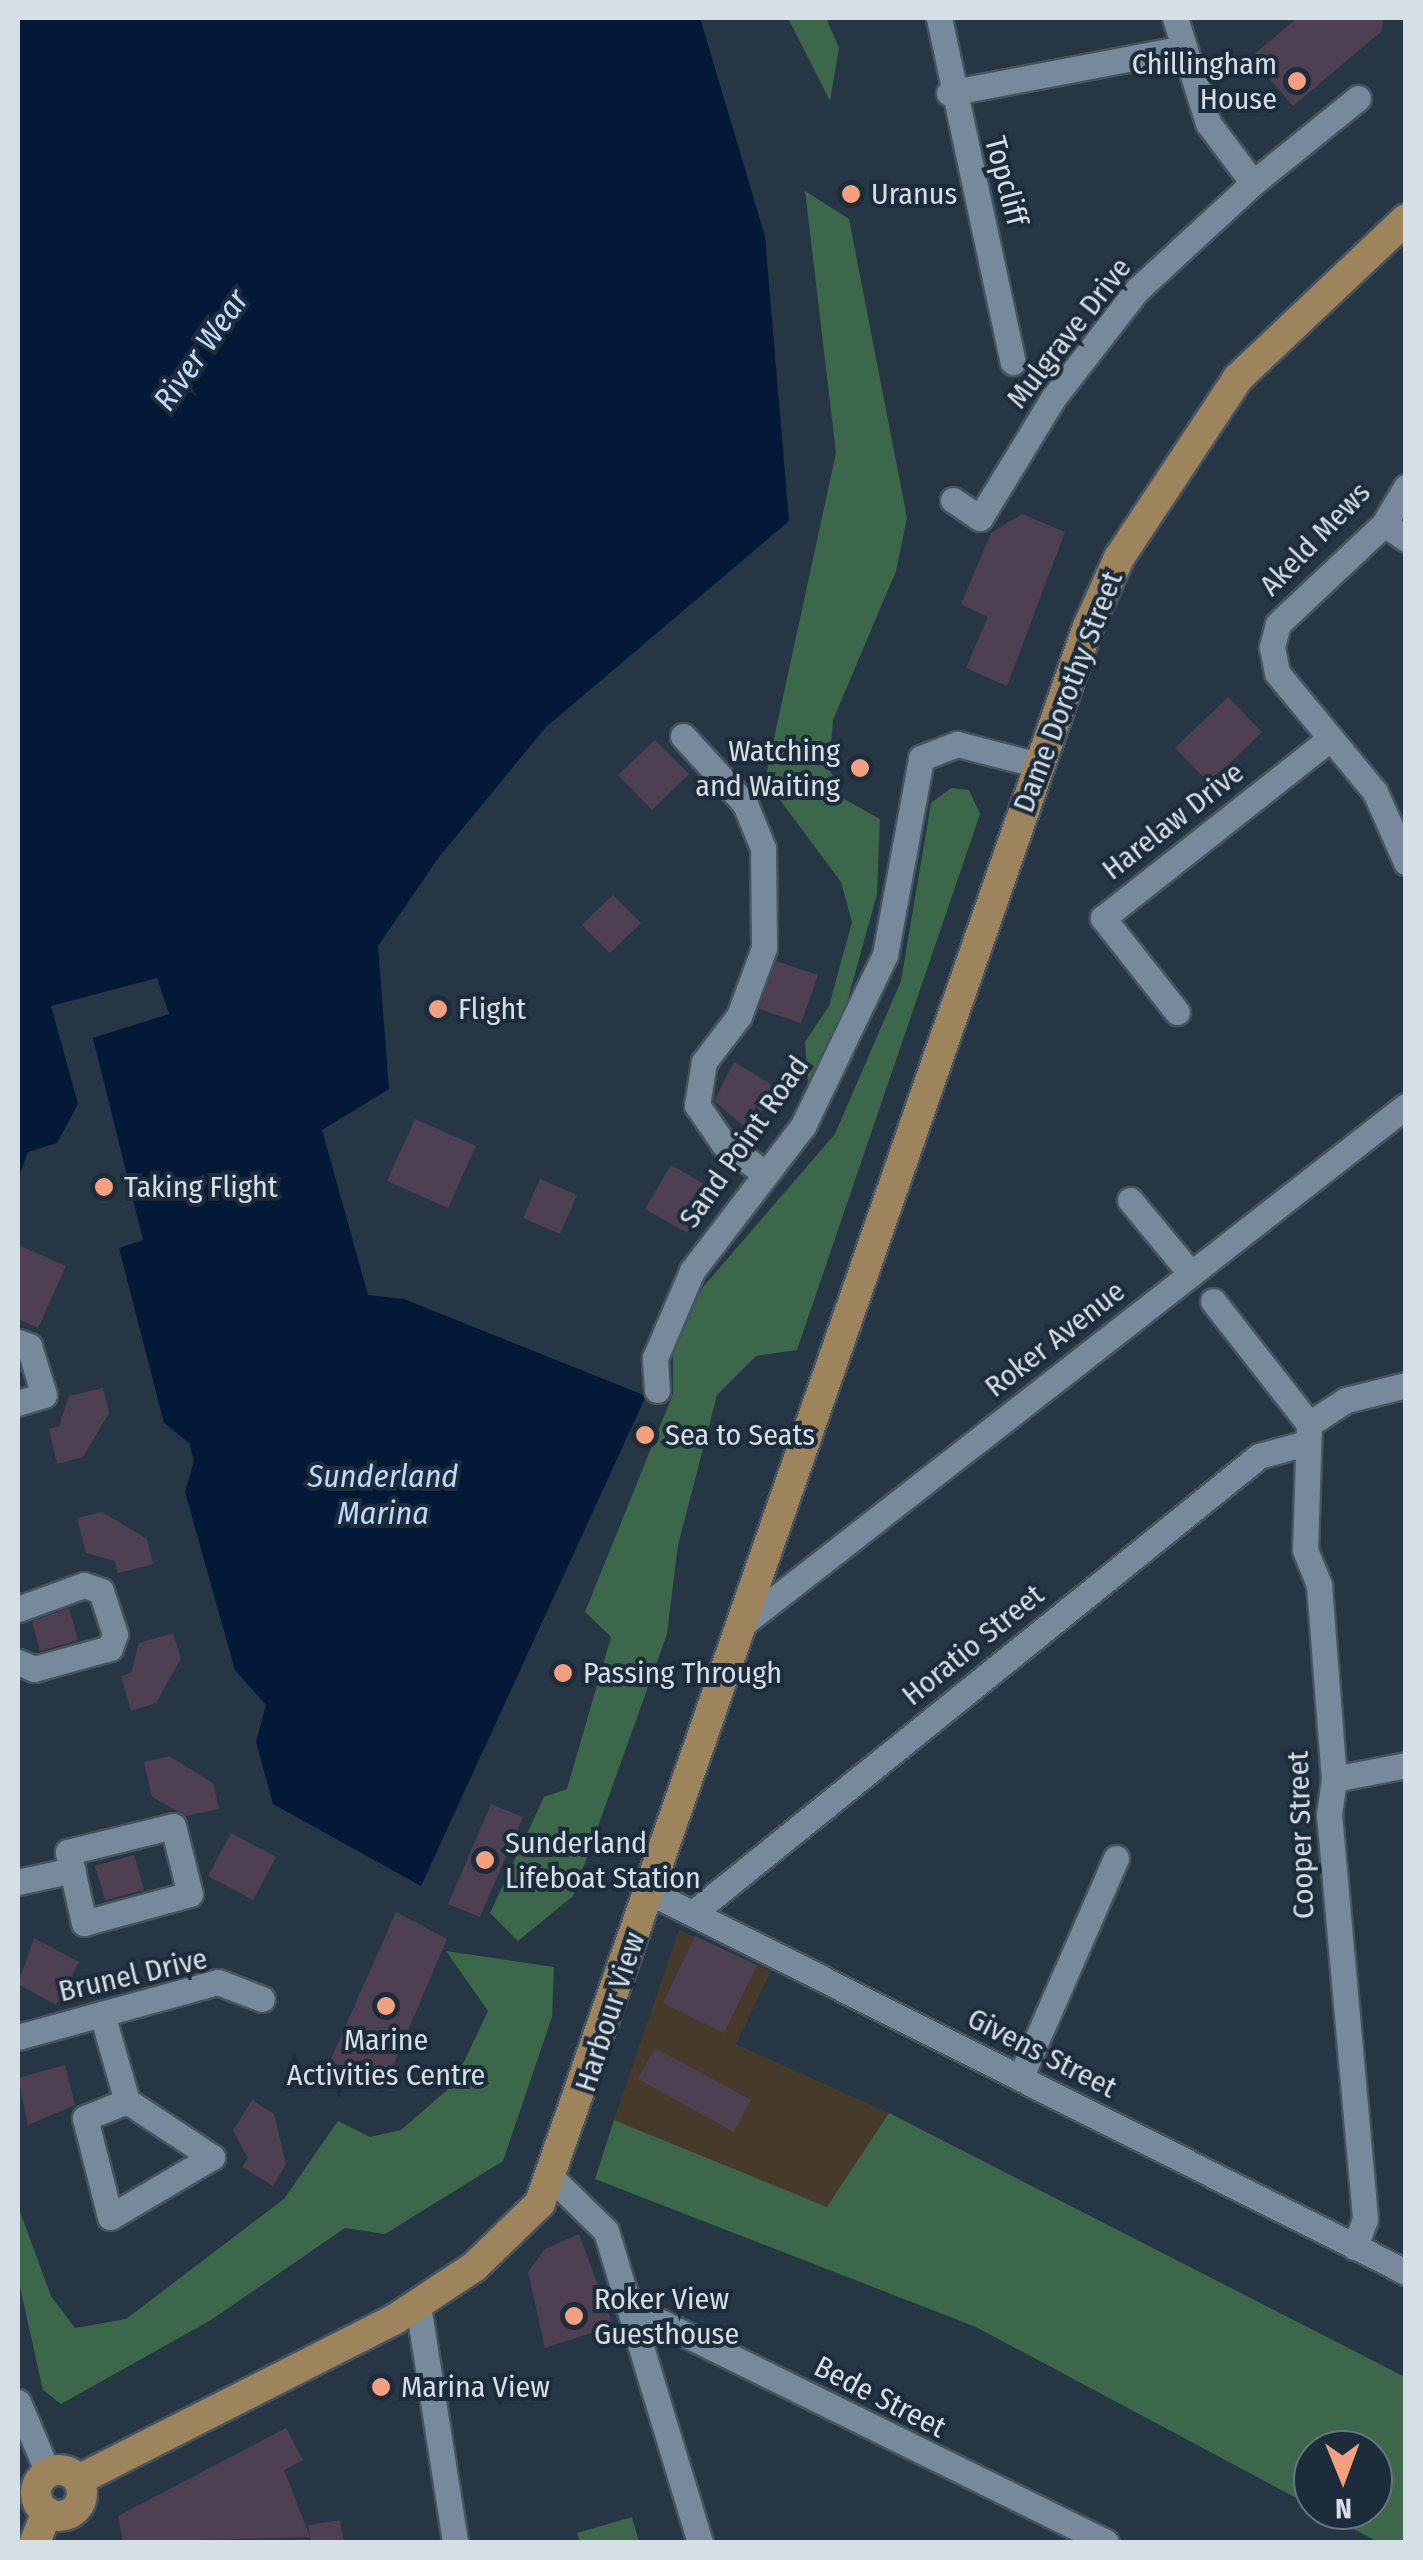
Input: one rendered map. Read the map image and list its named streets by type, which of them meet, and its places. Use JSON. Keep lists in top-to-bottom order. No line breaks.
{"streets":{"main road":["Dame Dorothy Street","Harbour View"],"street":["Topcliff","Mulgrave Drive","Akeld Mews","Harelaw Drive","Sand Point Road","Roker Avenue","Horatio Street","Cooper Street","Brunel Drive","Givens Street","Bede Street"]},"crossings":[["Akeld Mews","Harelaw Drive"],["Dame Dorothy Street","Sand Point Road"],["Dame Dorothy Street","Harbour View"],["Roker Avenue","Harbour View"],["Horatio Street","Cooper Street"],["Horatio Street","Givens Street"],["Cooper Street","Givens Street"],["Harbour View","Givens Street"]],"water":["River Wear","Sunderland Marina"],"places":["Chillingham House","Uranus","Watching and Waiting","Flight","Taking Flight","Sea to Seats","Passing Through","Sunderland Lifeboat Station","Marine Activities Centre","Roker View Guesthouse","Marina View"],"north":"bottom"}
